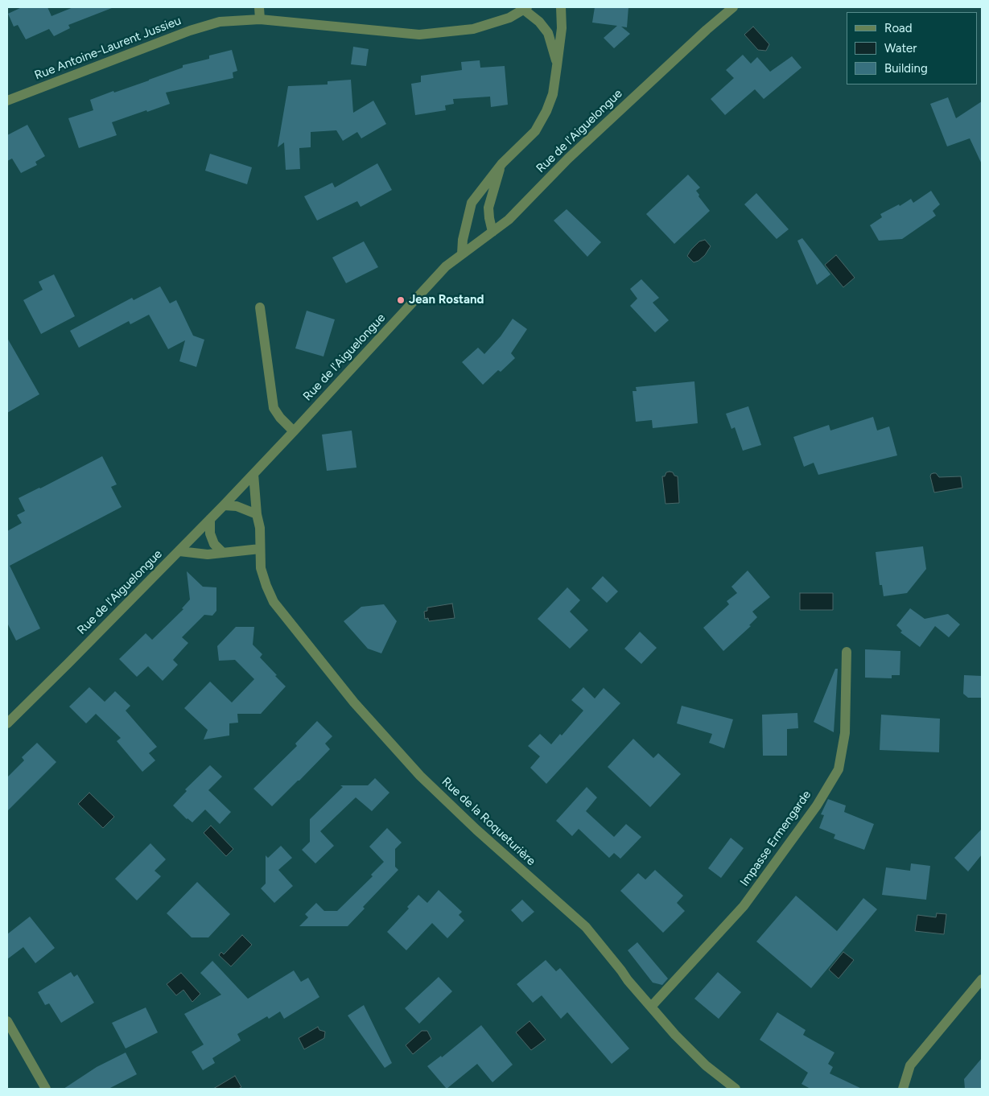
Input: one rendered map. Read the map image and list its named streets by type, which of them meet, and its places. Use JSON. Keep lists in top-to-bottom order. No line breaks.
{"streets":{"street":["Rue Antoine-Laurent Jussieu","Rue de l'Aiguelongue","Rue de la Roqueturière","Impasse Ermengarde"]},"crossings":[["Rue de l'Aiguelongue","Rue de la Roqueturière"],["Rue de la Roqueturière","Impasse Ermengarde"]],"places":["Jean Rostand"],"legend":["Road","Water","Building"]}
